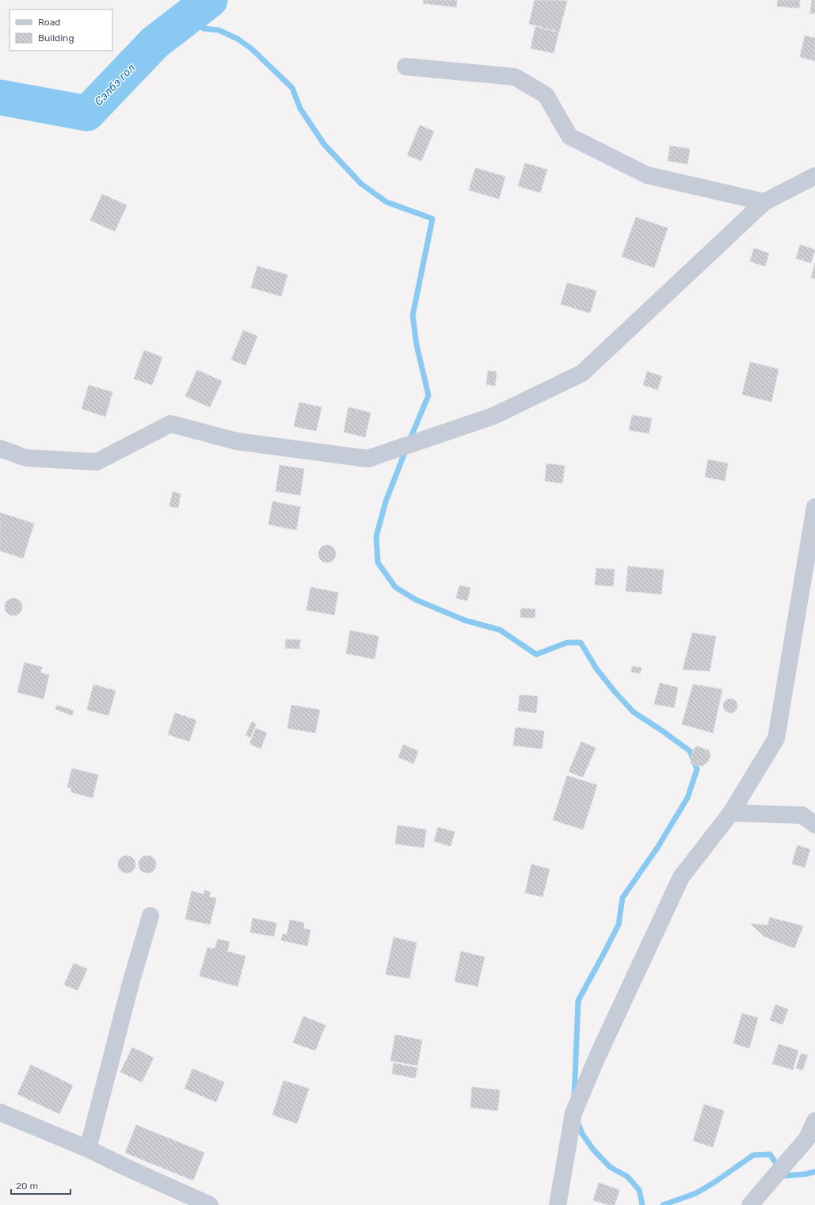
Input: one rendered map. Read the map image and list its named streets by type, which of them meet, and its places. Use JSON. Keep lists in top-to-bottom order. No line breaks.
{"water":["Сэлбэ гол"],"legend":["Road","Building"],"scale_bar":"20 m"}
